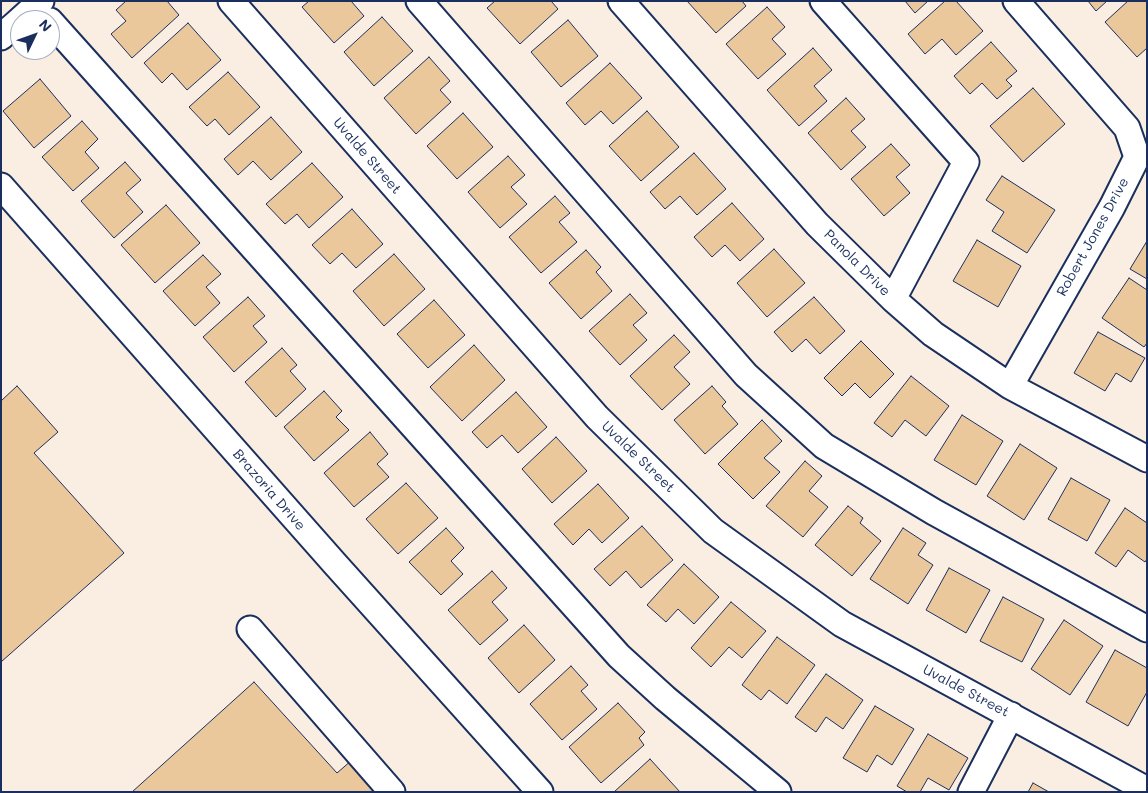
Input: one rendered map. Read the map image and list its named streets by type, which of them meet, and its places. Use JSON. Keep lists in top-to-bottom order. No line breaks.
{"streets":{"street":["Uvalde Street","Robert Jones Drive","Panola Drive","Brazoria Drive"]},"crossings":[["Robert Jones Drive","Panola Drive"]],"north":"top right"}
